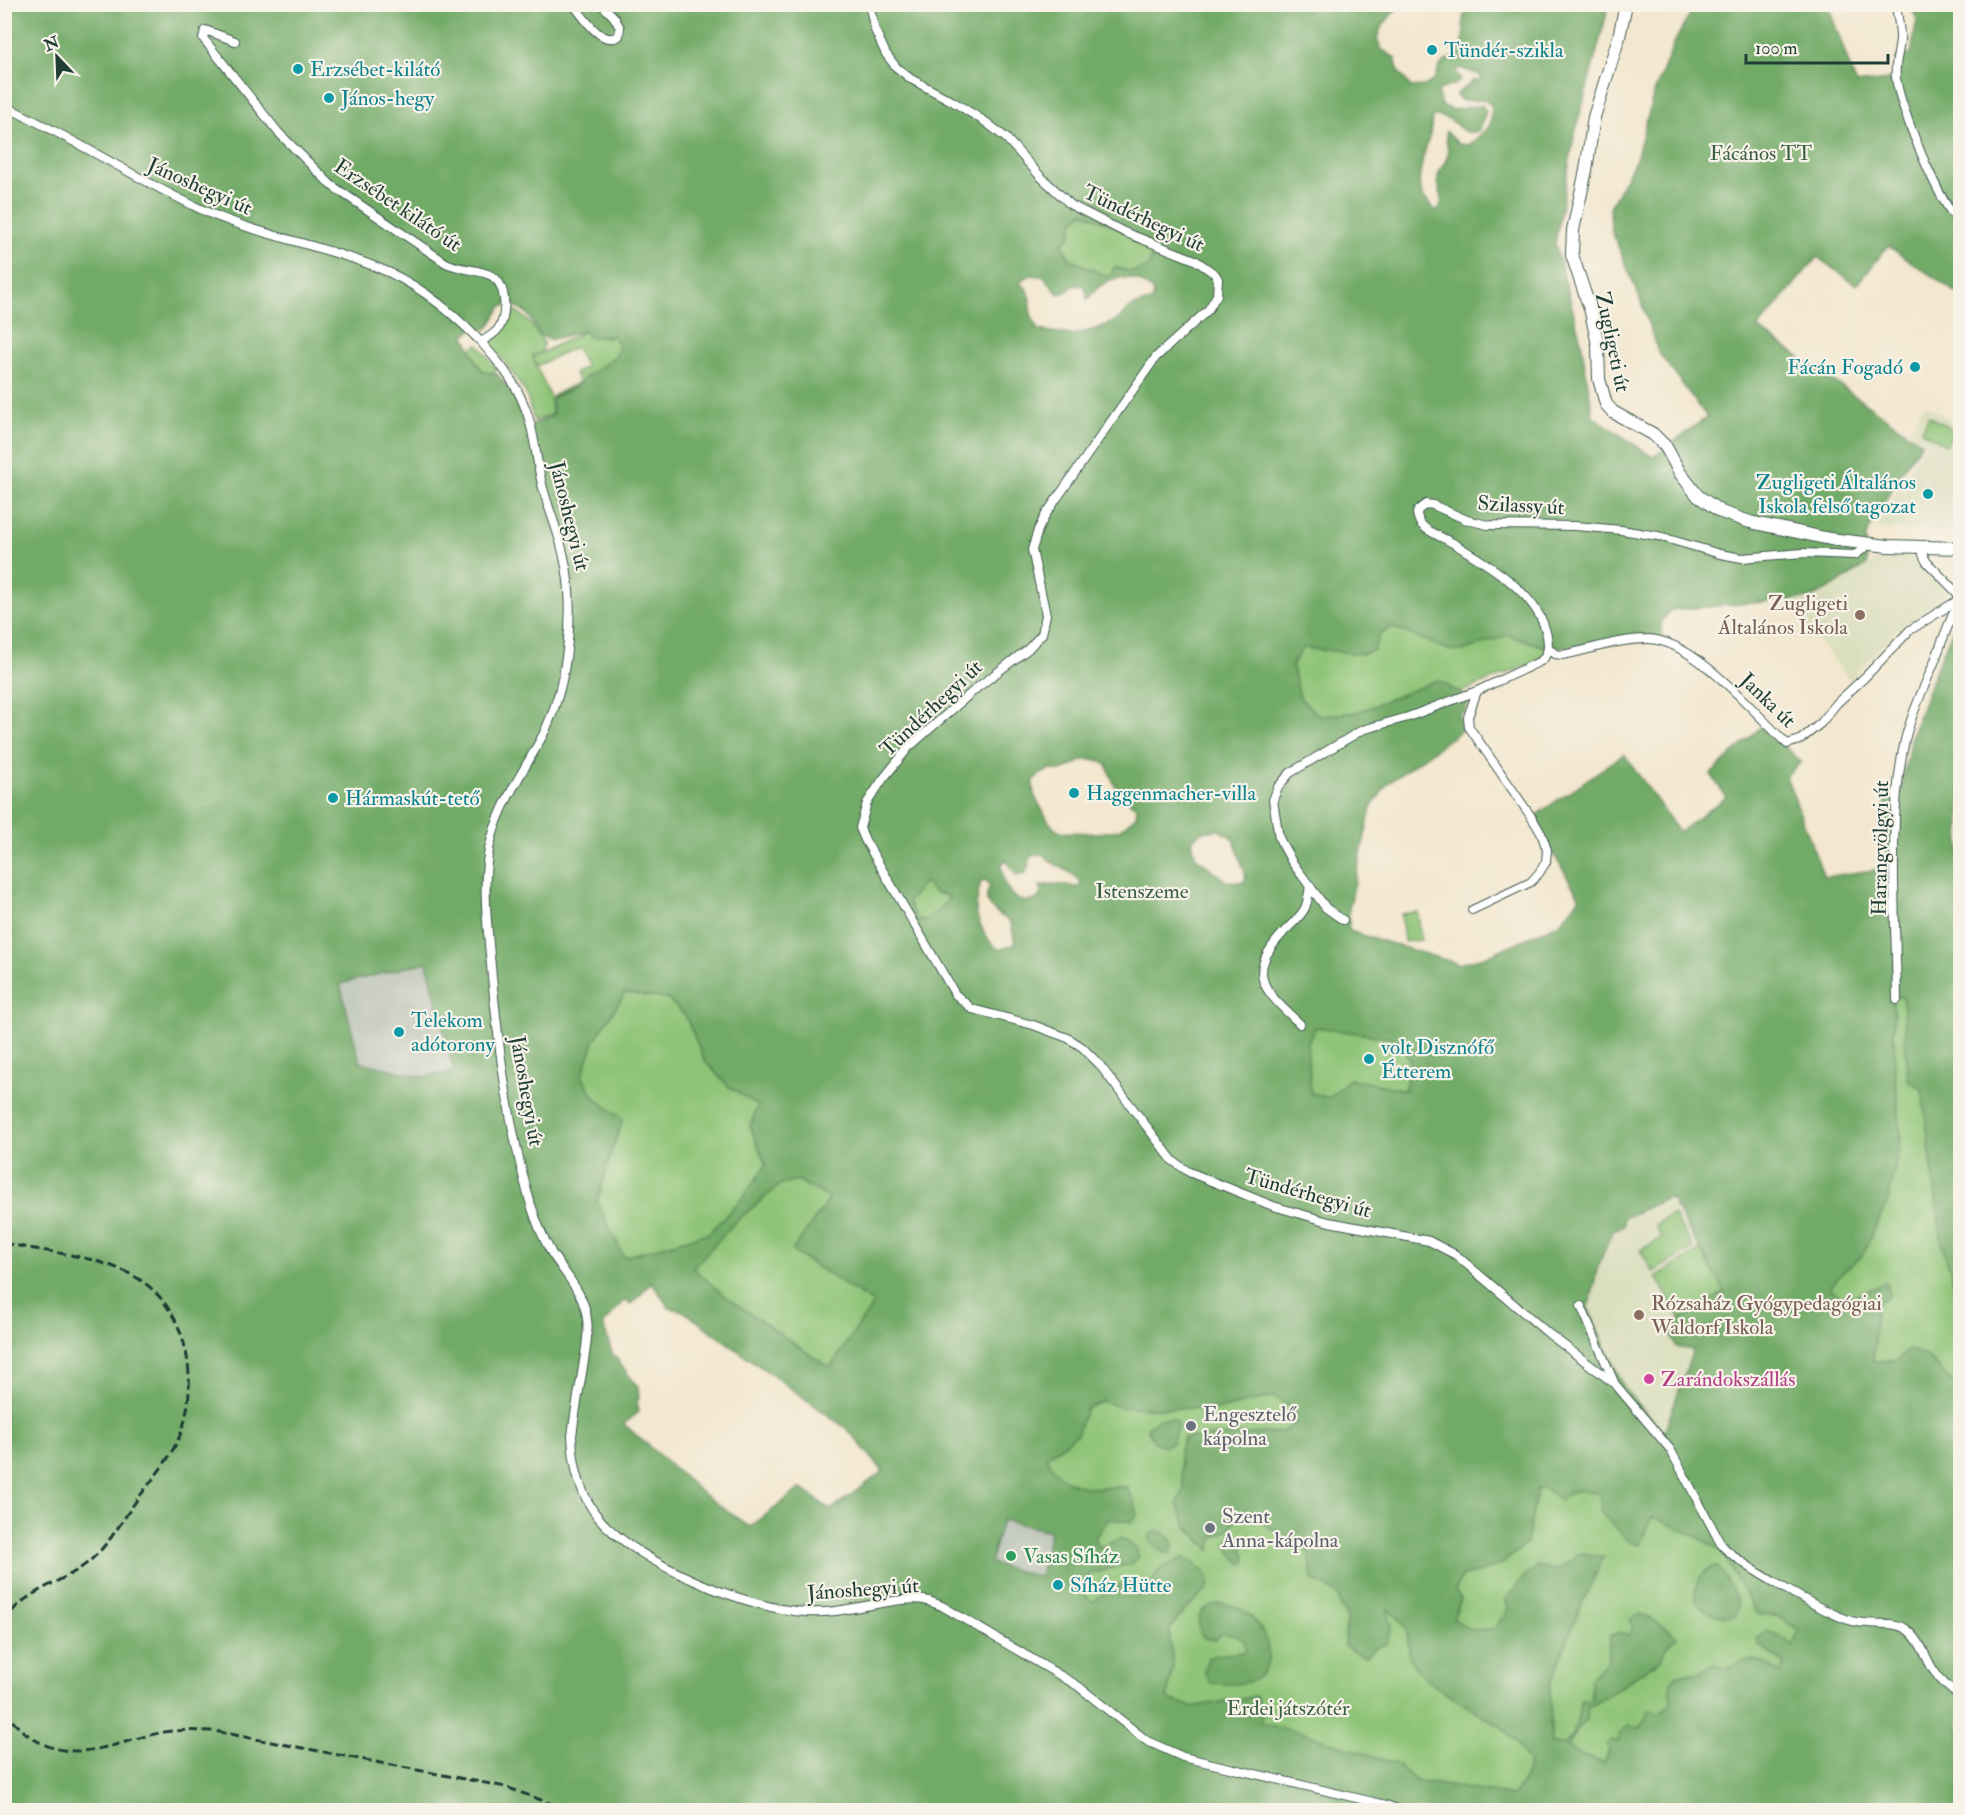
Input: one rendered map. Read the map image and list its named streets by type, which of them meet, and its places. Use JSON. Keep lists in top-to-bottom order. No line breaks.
{"streets":{"street":["Jánoshegyi út","Erzsébet kilátó út","Tündérhegyi út","Zugligeti út","Szilassy út","Janka út","Harangvölgyi út"]},"crossings":[["Jánoshegyi út","Erzsébet kilátó út"],["Zugligeti út","Szilassy út"],["Szilassy út","Janka út"],["Janka út","Harangvölgyi út"]],"parks":["Fácános TT","Istenszeme","Erdei játszótér"],"places":["Tündér-szikla","Erzsébet-kilátó","János-hegy","Fácán Fogadó","Zugligeti Általános Iskola felső tagozat","Zugligeti Általános Iskola","Haggenmacher-villa","Hármaskút-tető","Telekom adótorony","volt Disznófő Étterem","Rózsaház Gyógypedagógiai Waldorf Iskola","Zarándokszállás","Engesztelő kápolna","Szent Anna-kápolna","Vasas Síház","Síház Hütte"],"scale_bar":"100 m","north":"top left"}
